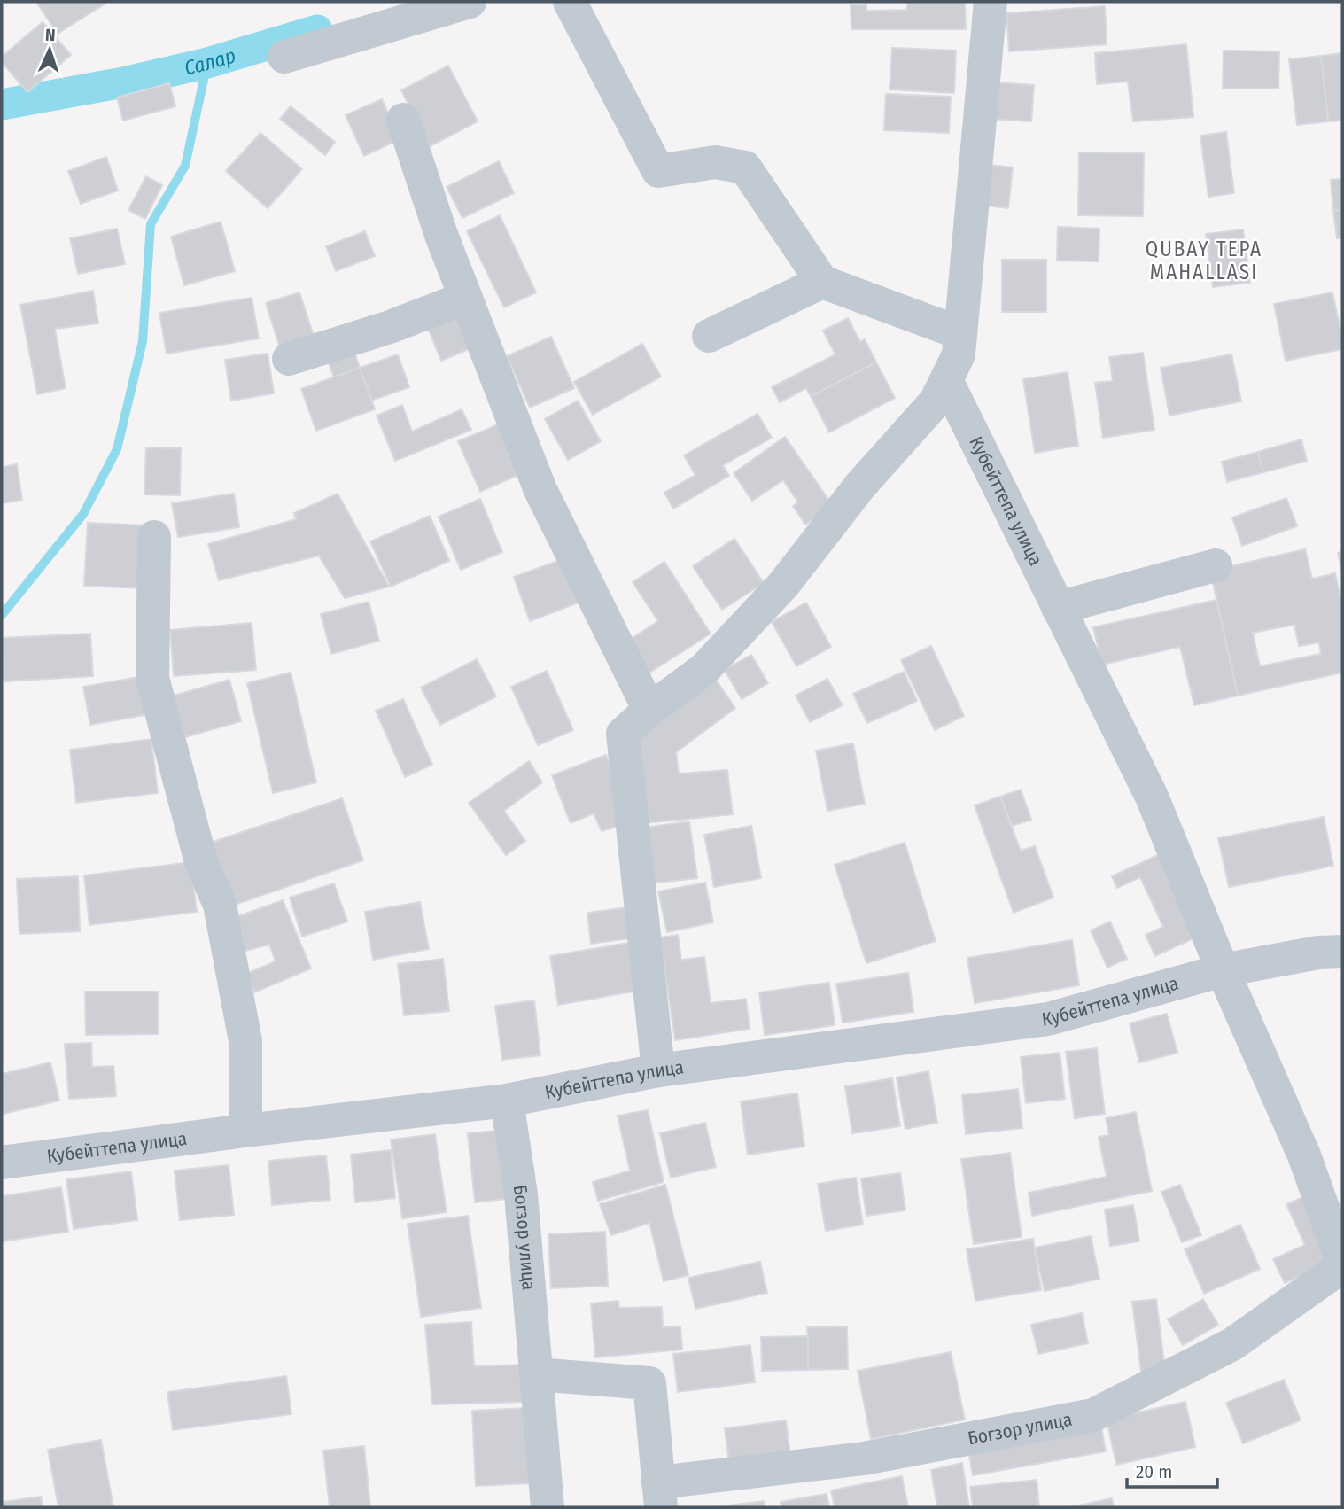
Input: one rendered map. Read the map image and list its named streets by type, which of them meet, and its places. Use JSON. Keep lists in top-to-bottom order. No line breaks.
{"streets":{"street":["Кубейттепа улица","Богзор улица"]},"crossings":[["Кубейттепа улица","Богзор улица"]],"districts":["QUBAY TEPA MAHALLASI"],"water":["Салар"],"scale_bar":"20 m","north":"top"}
